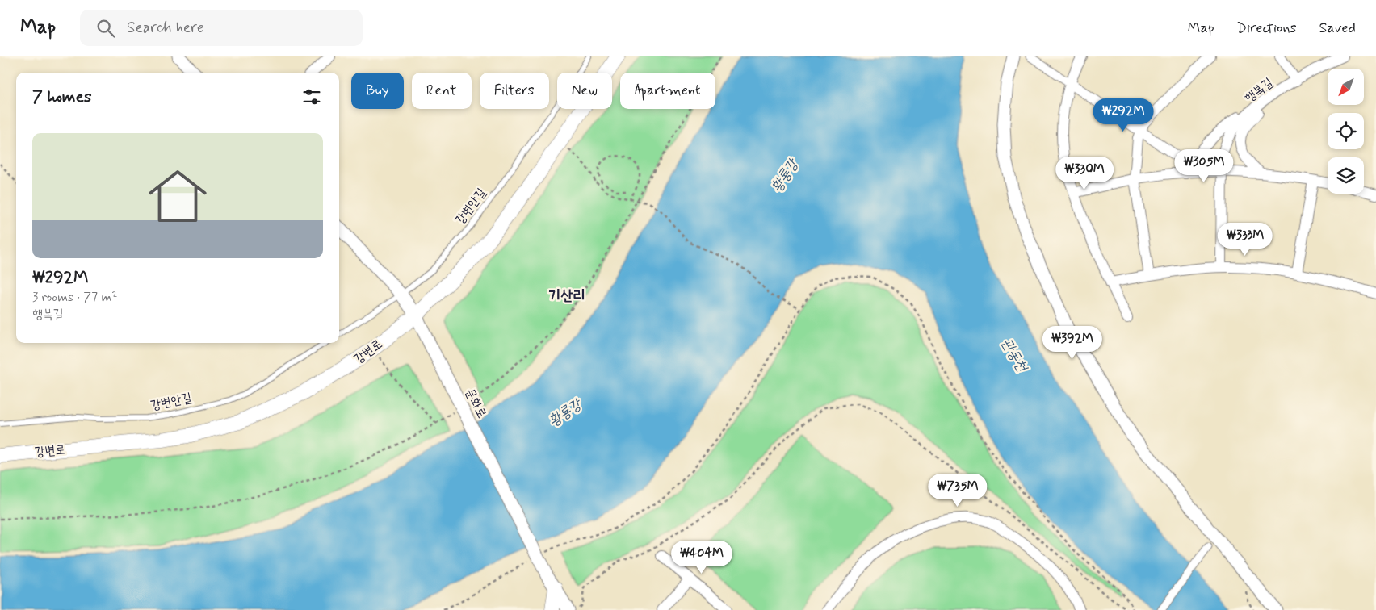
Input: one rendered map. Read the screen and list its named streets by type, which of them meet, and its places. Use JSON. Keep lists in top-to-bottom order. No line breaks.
{"streets":{"main road":["강변로"],"street":["행복길","문화로"],"lane":["강변안길"]},"crossings":[["강변안길","문화로"],["강변로","문화로"]],"districts":["기산리"],"water":["황룡강","관동천"],"north":"bottom left","page":{"header":"Map","search":"Search here","nav":["Map","Directions","Saved"],"chip":["Buy","Rent","Filters","New","Apartment"],"heading":"7 homes","price":["₩292M","₩305M","₩330M","₩333M","₩392M","₩735M","₩404M"],"list":[{"name":"₩292M","note":"3 rooms · 77 m² · 행복길"}]}}
